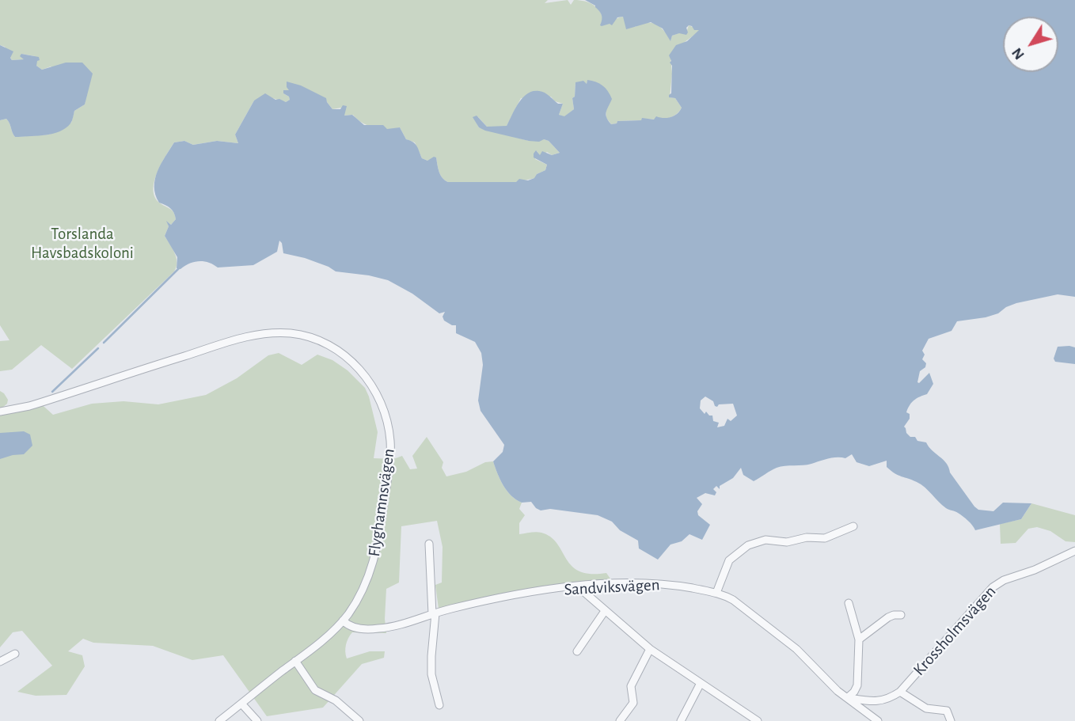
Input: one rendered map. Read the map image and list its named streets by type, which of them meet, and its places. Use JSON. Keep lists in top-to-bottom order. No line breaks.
{"streets":{"street":["Flyghamnsvägen","Sandviksvägen","Krossholmsvägen"]},"crossings":[["Flyghamnsvägen","Sandviksvägen"],["Sandviksvägen","Krossholmsvägen"]],"parks":["Torslanda Havsbadskoloni"],"north":"bottom left"}
